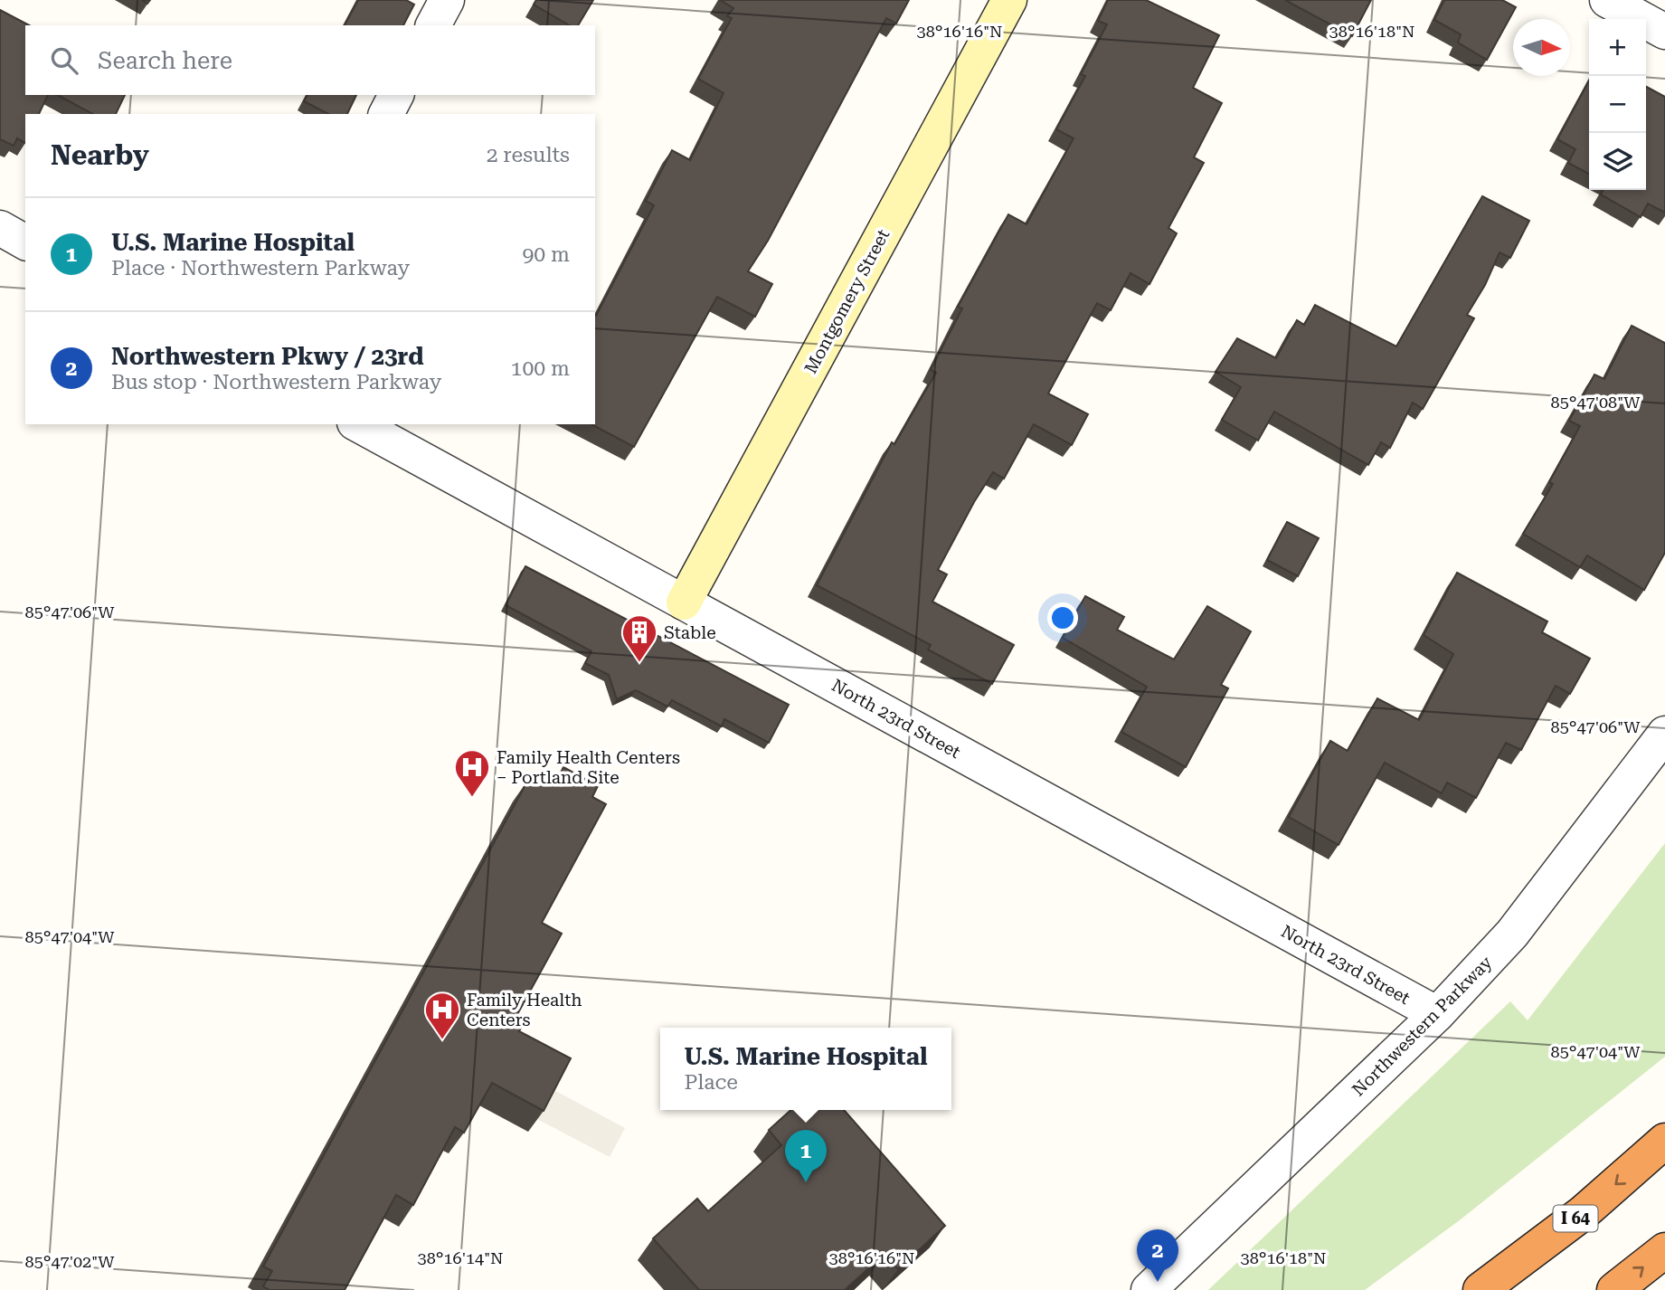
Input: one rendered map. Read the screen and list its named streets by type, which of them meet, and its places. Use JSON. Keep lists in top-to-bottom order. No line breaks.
{"streets":{"highway":["I 64"],"street":["Montgomery Street","North 23rd Street","Northwestern Parkway"]},"crossings":[["Montgomery Street","North 23rd Street"],["North 23rd Street","Northwestern Parkway"]],"places":{"building":["Stable"],"hospital":["Family Health Centers – Portland Site","Family Health Centers"]},"north":"right","page":{"map_buttons":["+","−"],"search":"Search here","heading":["Nearby","2 results"],"list":[{"mark":"1","name":"U.S. Marine Hospital","note":"Place · Northwestern Parkway","value":"90 m"},{"mark":"2","name":"Northwestern Pkwy / 23rd","note":"Bus stop · Northwestern Parkway","value":"100 m"}],"popup":["U.S. Marine Hospital","Place"],"pins":["1","2"]},"coordinates":["38°16'16\"N","38°16'18\"N","85°47'08\"W","85°47'06\"W","85°47'04\"W","38°16'14\"N","85°47'02\"W"]}
